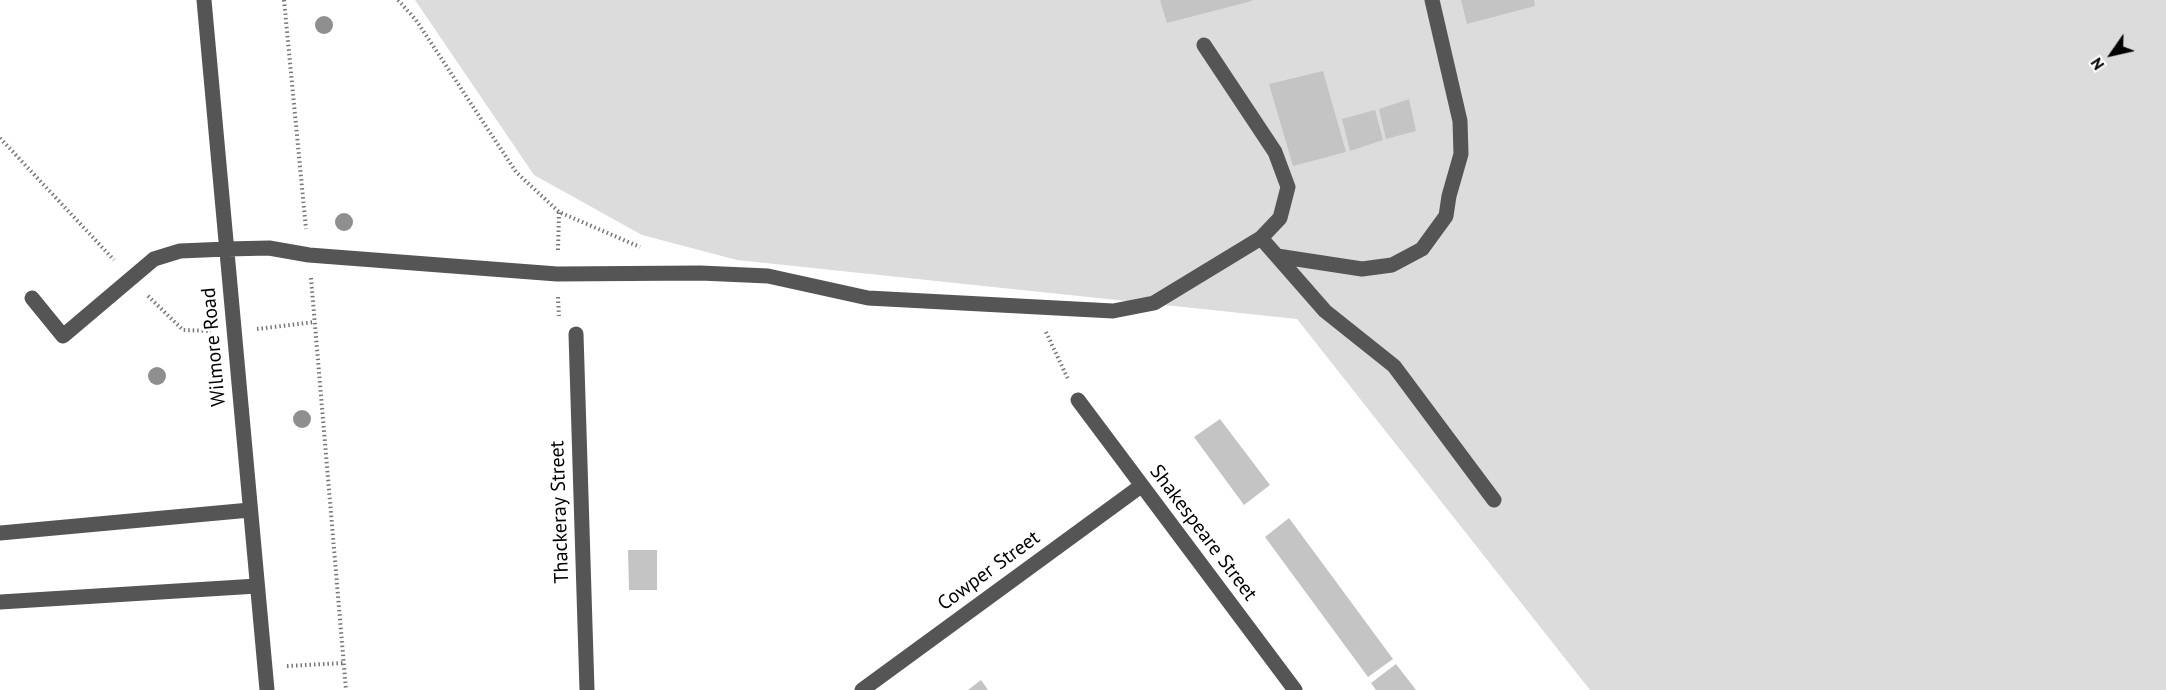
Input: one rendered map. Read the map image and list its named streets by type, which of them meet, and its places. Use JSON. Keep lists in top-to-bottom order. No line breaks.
{"streets":{"street":["Wilmore Road","Thackeray Street","Shakespeare Street","Cowper Street"]},"crossings":[["Shakespeare Street","Cowper Street"]],"north":"bottom left"}
